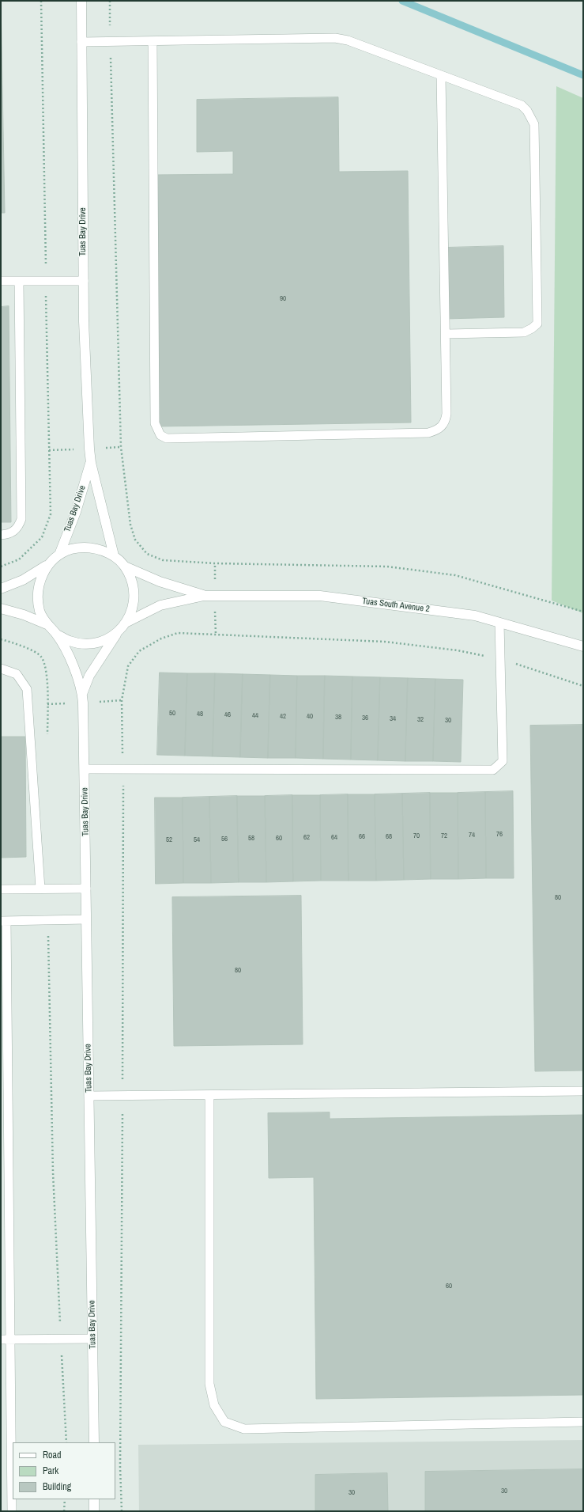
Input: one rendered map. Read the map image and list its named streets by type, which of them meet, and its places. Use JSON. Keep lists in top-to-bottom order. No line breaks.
{"streets":{"street":["Tuas Bay Drive","Tuas South Avenue 2"]},"crossings":[["Tuas Bay Drive","Tuas South Avenue 2"]],"house_numbers":["90","50","48","46","44","42","40","38","36","34","32","30","76","74","70","72","66","68","62","64","58","60","56","52","54","80","80","60","30","30"],"legend":["Road","Park","Building"]}
